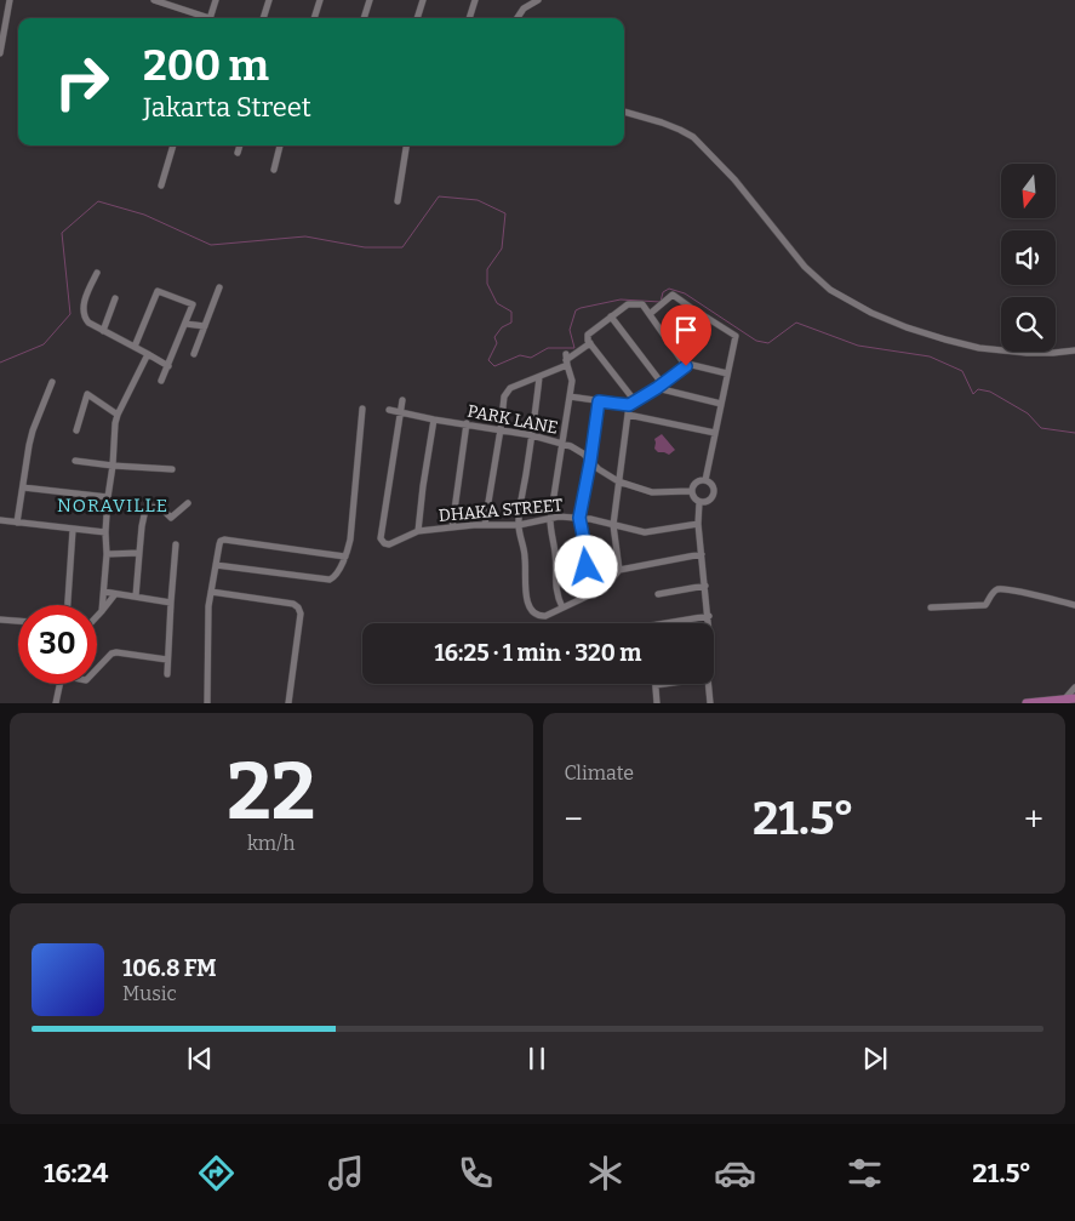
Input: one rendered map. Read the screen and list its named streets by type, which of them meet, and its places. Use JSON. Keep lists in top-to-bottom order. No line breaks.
{"streets":{"street":["PARK LANE","DHAKA STREET"]},"crossings":[["PARK LANE","DHAKA STREET"]],"districts":["NORAVILLE"],"north":"bottom","page":{"turn":["200 m","Jakarta Street"],"limit":"30","trip":"16:25 · 1 min · 320 m","tile":[["22","km/h"],"Climate"],"heat":["−","21.5°","+"],"song":["106.8 FM","Music"],"tabs":["16:24","21.5°"]}}
